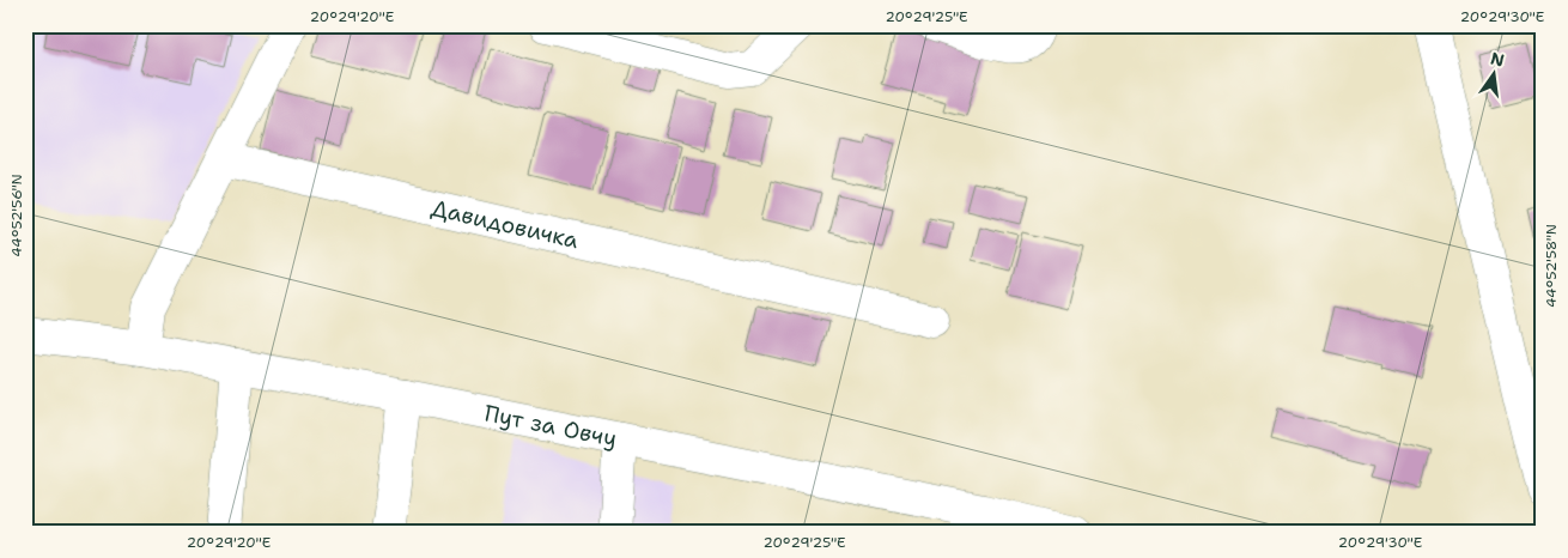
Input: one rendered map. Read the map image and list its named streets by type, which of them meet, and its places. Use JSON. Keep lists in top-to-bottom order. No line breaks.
{"streets":{"street":["Давидовичка","Пут за Овчу"]},"north":"top","coordinates":["20°29'20\"E","20°29'25\"E","20°29'30\"E","44°52'56\"N","44°52'58\"N"]}
